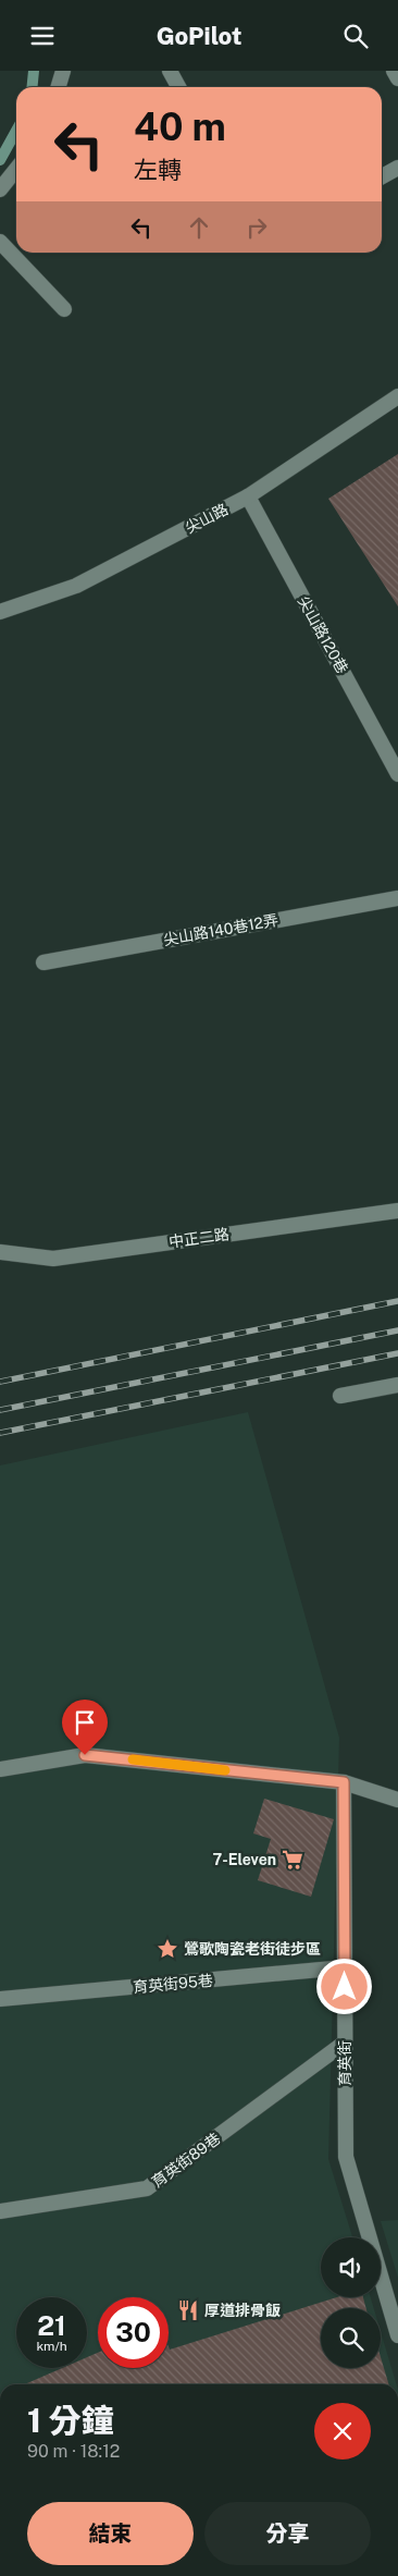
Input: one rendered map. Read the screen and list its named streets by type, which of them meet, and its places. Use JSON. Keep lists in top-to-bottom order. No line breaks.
{"streets":{"street":["尖山路","尖山路120巷","尖山路140巷12弄","中正二路","育英街95巷","育英街","育英街89巷"]},"crossings":[["尖山路","尖山路120巷"],["育英街95巷","育英街"],["育英街","育英街89巷"]],"places":{"supermarket":["7-Eleven"],"place":["鶯歌陶瓷老街徒步區"],"restaurant":["厚道排骨飯"]},"page":{"header":"GoPilot","turn":["40 m","左轉"],"speed":"21 km/h","limit":"30","heading":["1 分鐘","90 m · 18:12"],"buttons":["結束","分享"]}}
